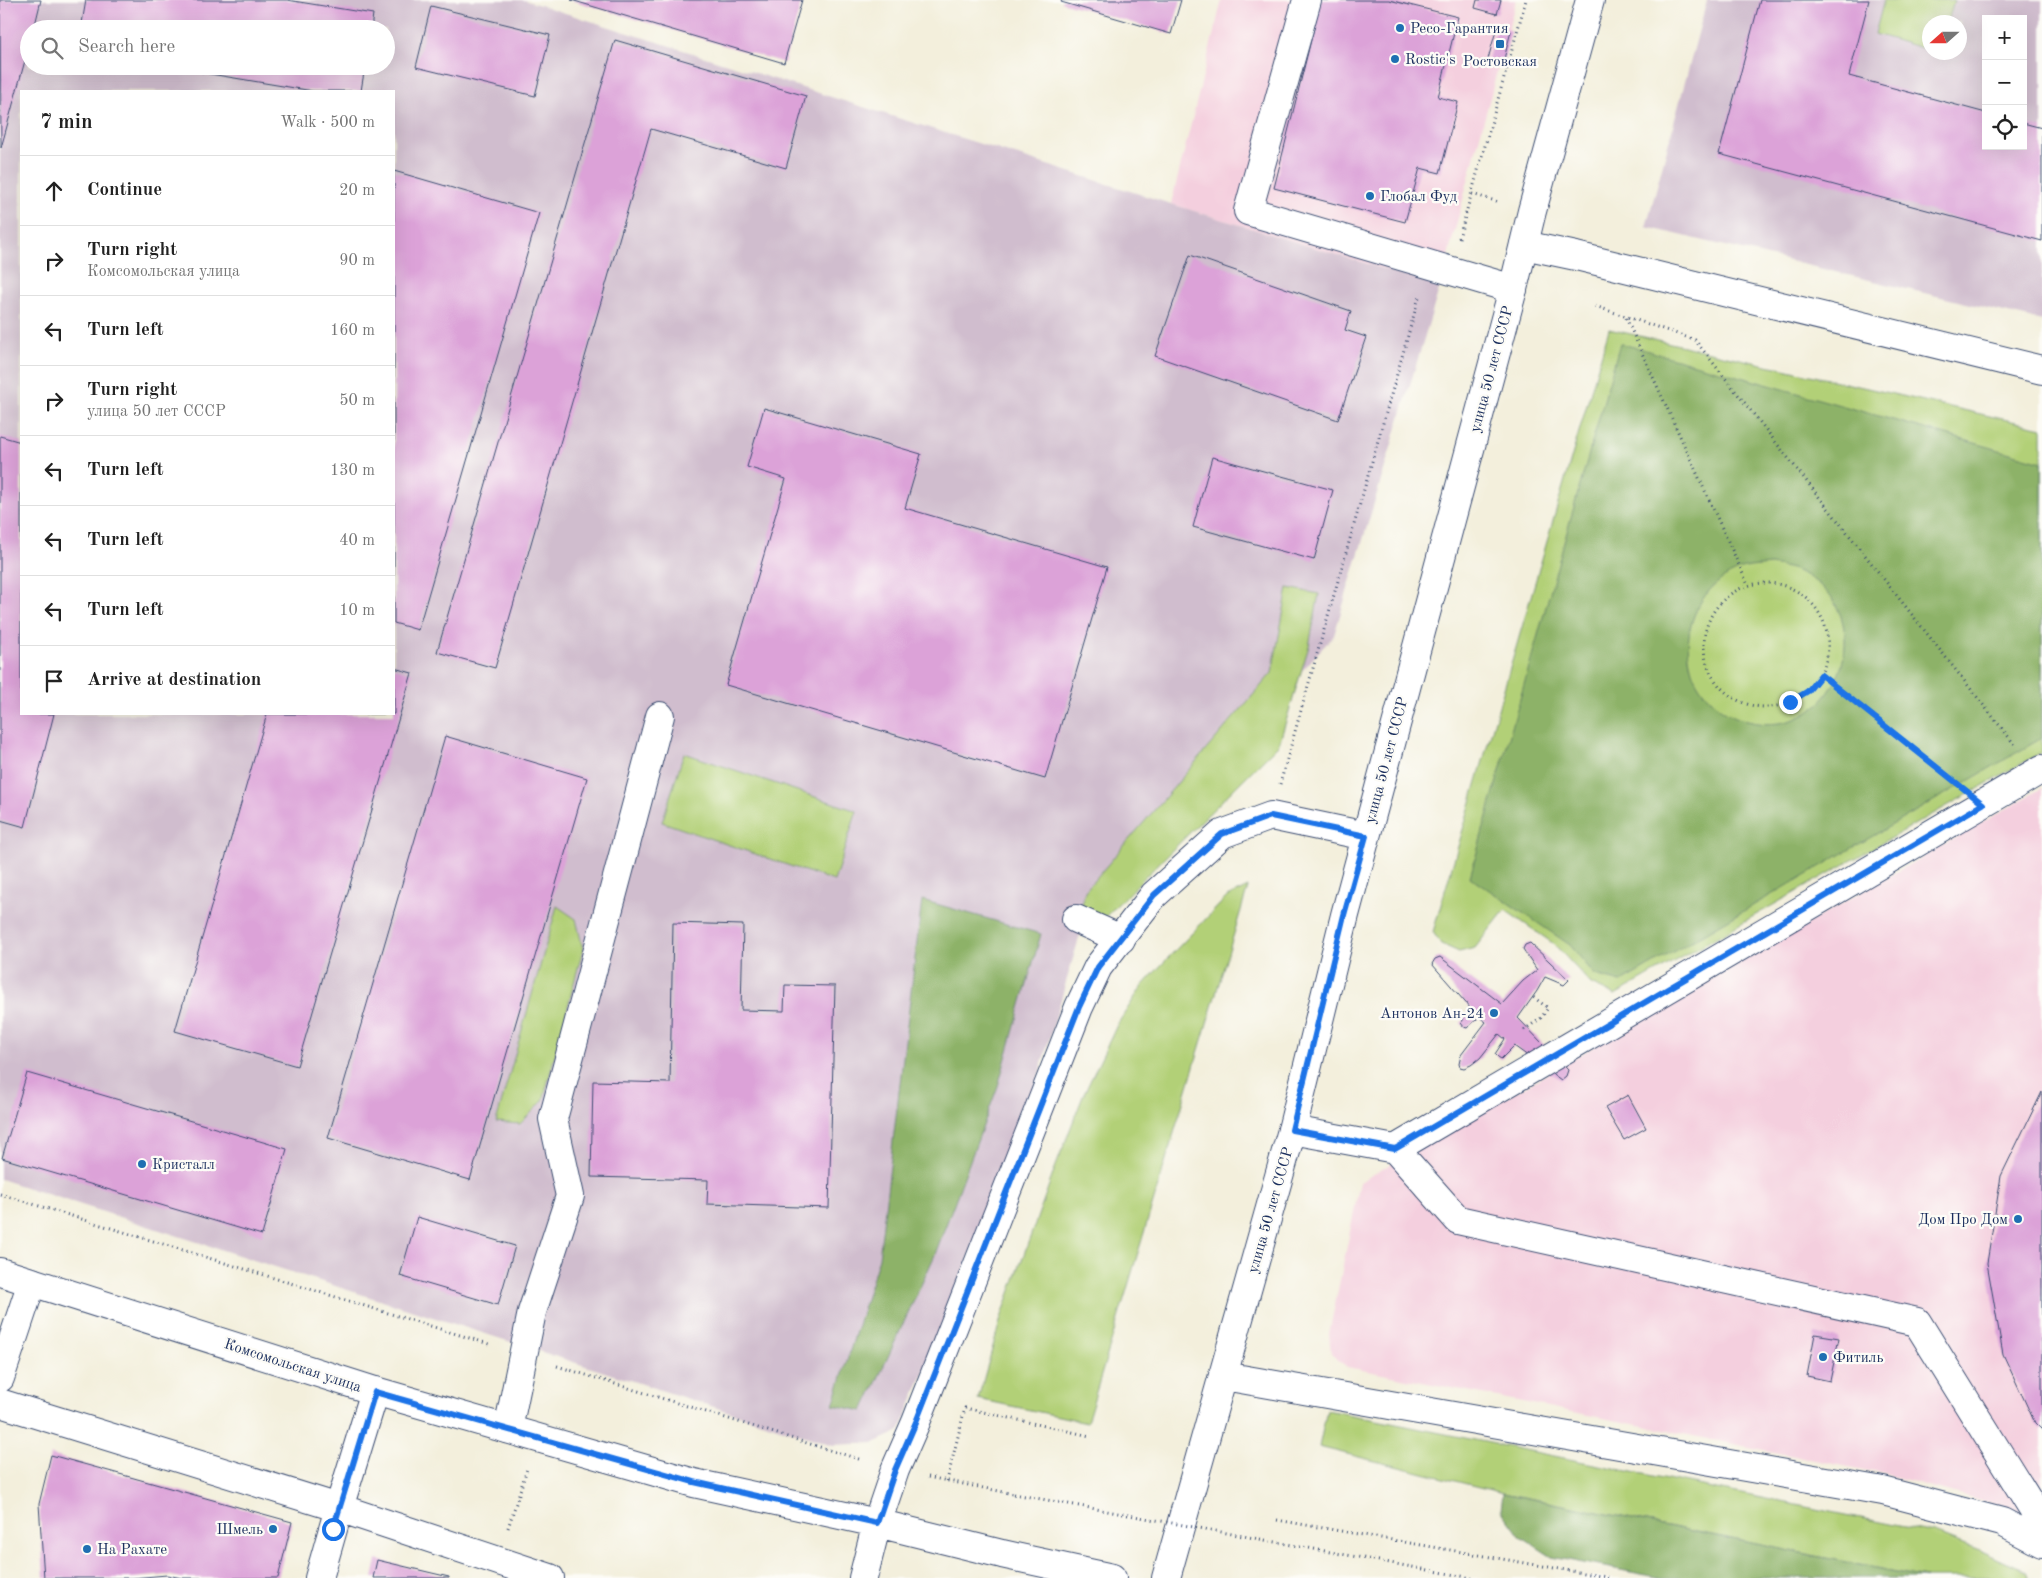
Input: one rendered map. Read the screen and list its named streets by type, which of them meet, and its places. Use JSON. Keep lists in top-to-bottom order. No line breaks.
{"streets":{"main road":["улица 50 лет СССР","Комсомольская улица"]},"places":{"other":["Ресо-Гарантия","Rostic's","Глобал Фуд","Антонов Ан-24","Кристалл","Дом Про Дом","Фитиль","Шмель","На Рахате"],"transit":["Ростовская"]},"north":"left","page":{"map_buttons":["+","−"],"search":"Search here","heading":["7 min","Walk · 500 m"],"list":[["Continue","20 m"],["Turn right","Комсомольская улица","90 m"],["Turn left","160 m"],["Turn right","улица 50 лет СССР","50 m"],["Turn left","130 m"],["Turn left","40 m"],["Turn left","10 m"],"Arrive at destination"]}}
